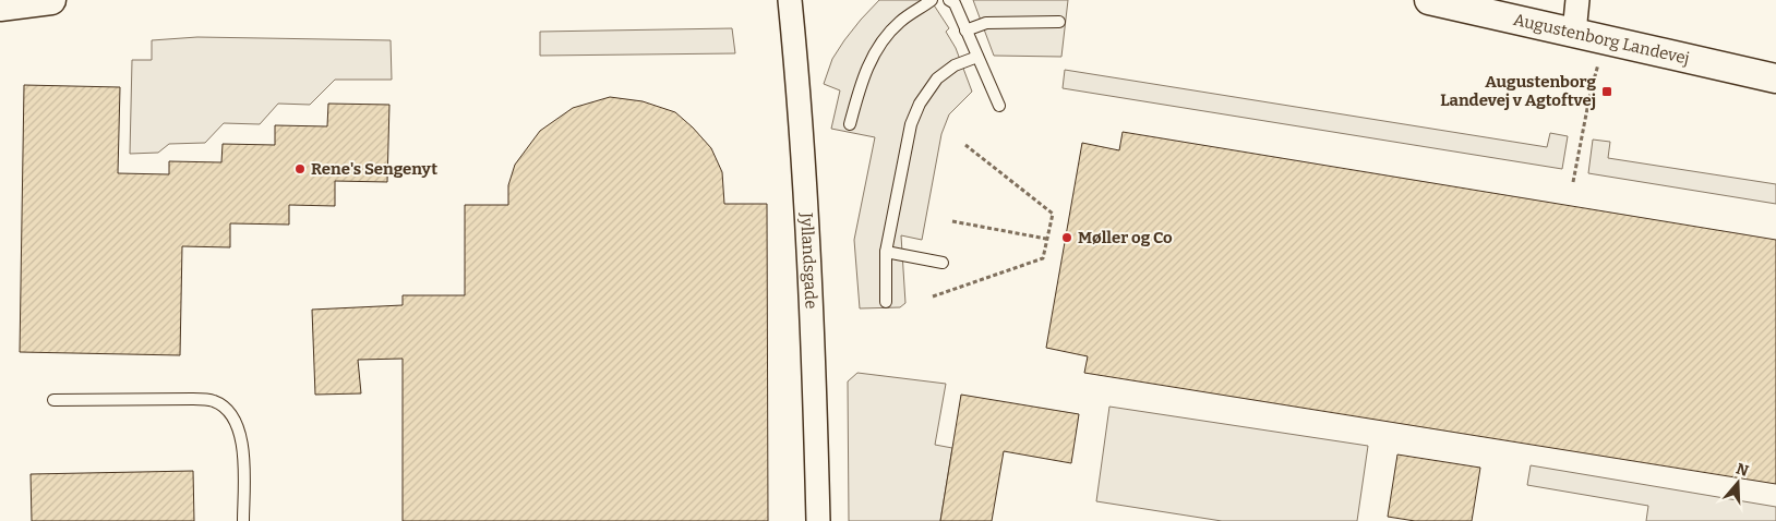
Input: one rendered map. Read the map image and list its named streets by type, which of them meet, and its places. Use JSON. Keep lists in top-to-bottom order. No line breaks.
{"streets":{"street":["Augustenborg Landevej","Jyllandsgade"]},"places":{"transit":["Augustenborg Landevej v Agtoftvej"],"other":["Rene's Sengenyt","Møller og Co"]},"north":"top"}
